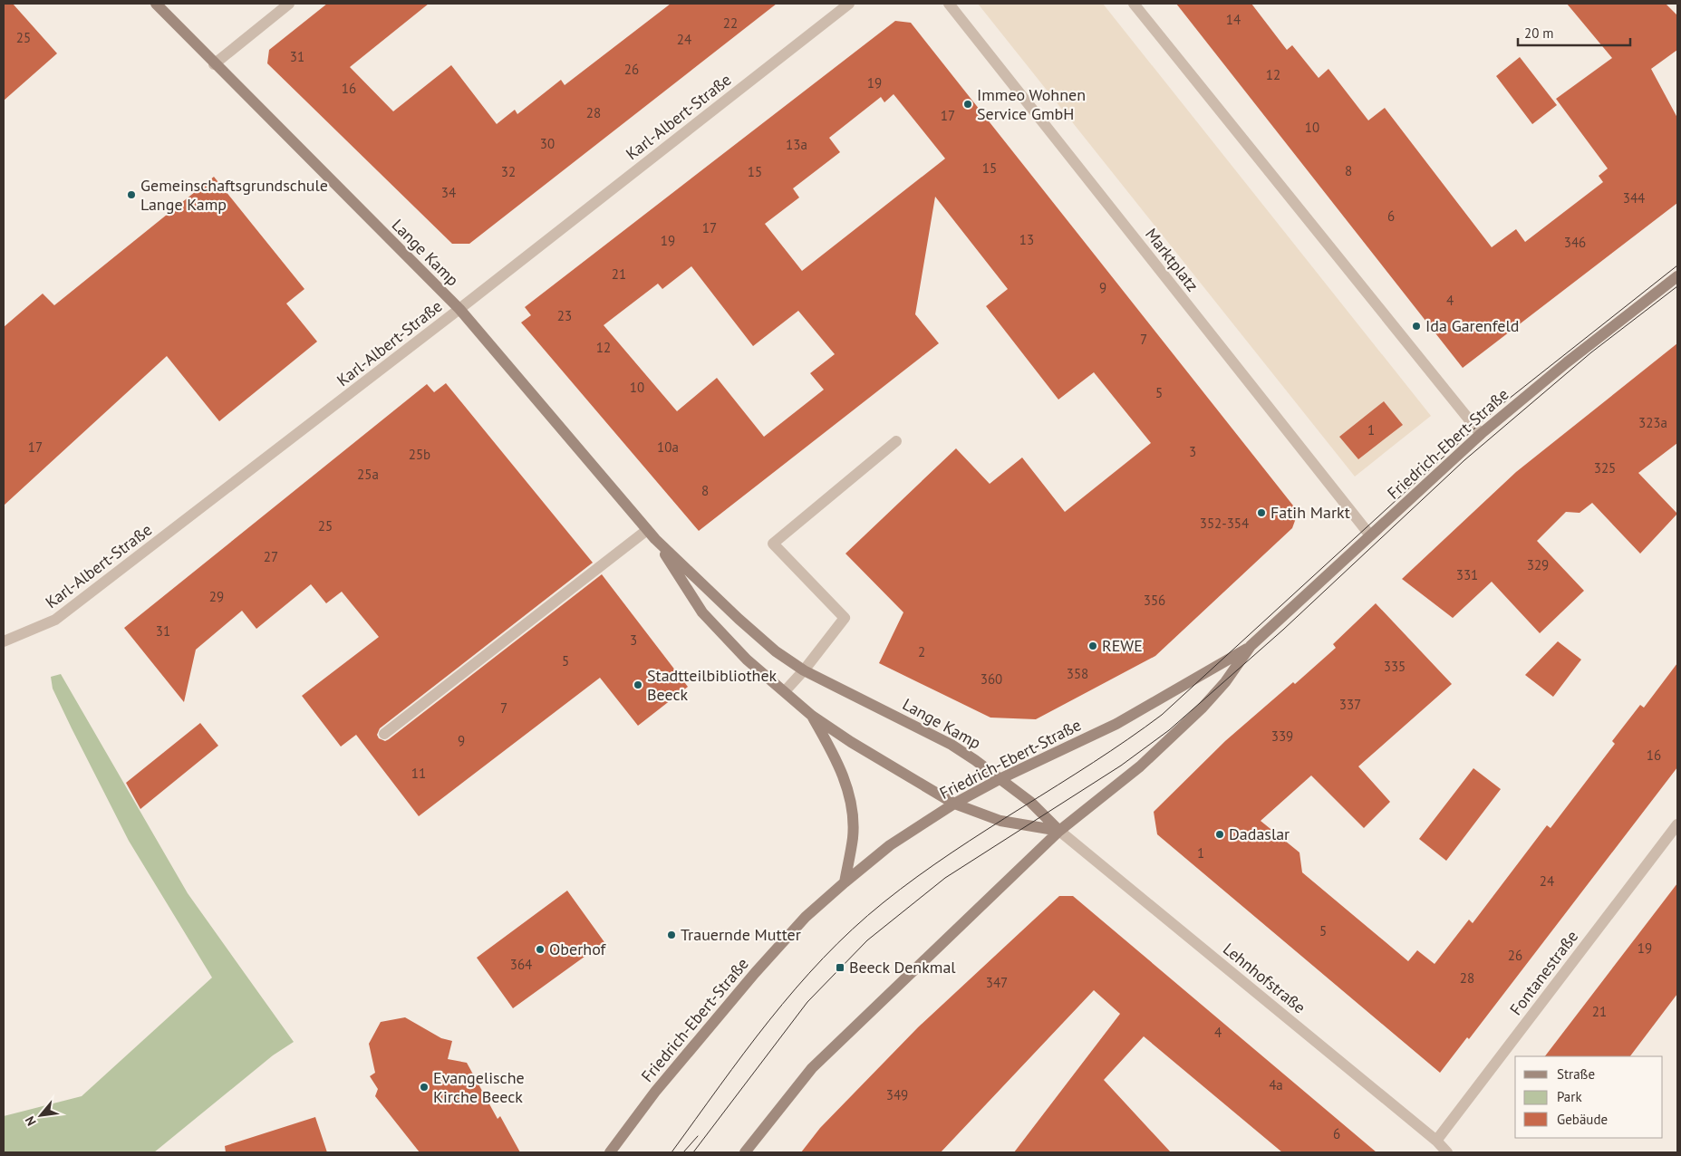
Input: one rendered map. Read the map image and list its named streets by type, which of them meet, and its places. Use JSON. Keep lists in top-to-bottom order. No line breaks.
{"streets":{"main road":["Lange Kamp","Friedrich-Ebert-Straße"],"street":["Karl-Albert-Straße","Marktplatz","Fontanestraße","Lehnhofstraße"]},"crossings":[["Karl-Albert-Straße","Lange Kamp"],["Lange Kamp","Friedrich-Ebert-Straße"],["Lange Kamp","Lehnhofstraße"],["Marktplatz","Friedrich-Ebert-Straße"],["Friedrich-Ebert-Straße","Lehnhofstraße"],["Fontanestraße","Lehnhofstraße"]],"places":{"other":["Immeo Wohnen Service GmbH","Gemeinschaftsgrundschule Lange Kamp","Ida Garenfeld","Fatih Markt","REWE","Stadtteilbibliothek Beeck","Dadaslar","Trauernde Mutter","Oberhof","Evangelische Kirche Beeck"],"transit":["Beeck Denkmal"]},"house_numbers":["14","22","25","24","31","26","12","19","16","28","17","10","30","13a","15","8","32","15","34","344","6","17","13","19","346","21","9","4","23","7","12","10","5","323a","1","17","10a","3","25b","325","25a","8","352-354","25","27","329","331","29","356","31","3","2","5","335","358","360","337","7","339","9","16","11","1","24","5","19","26","364","28","347","21","4","4a","349","6"],"legend":["Straße","Park","Gebäude"],"scale_bar":"20 m","north":"bottom left"}
